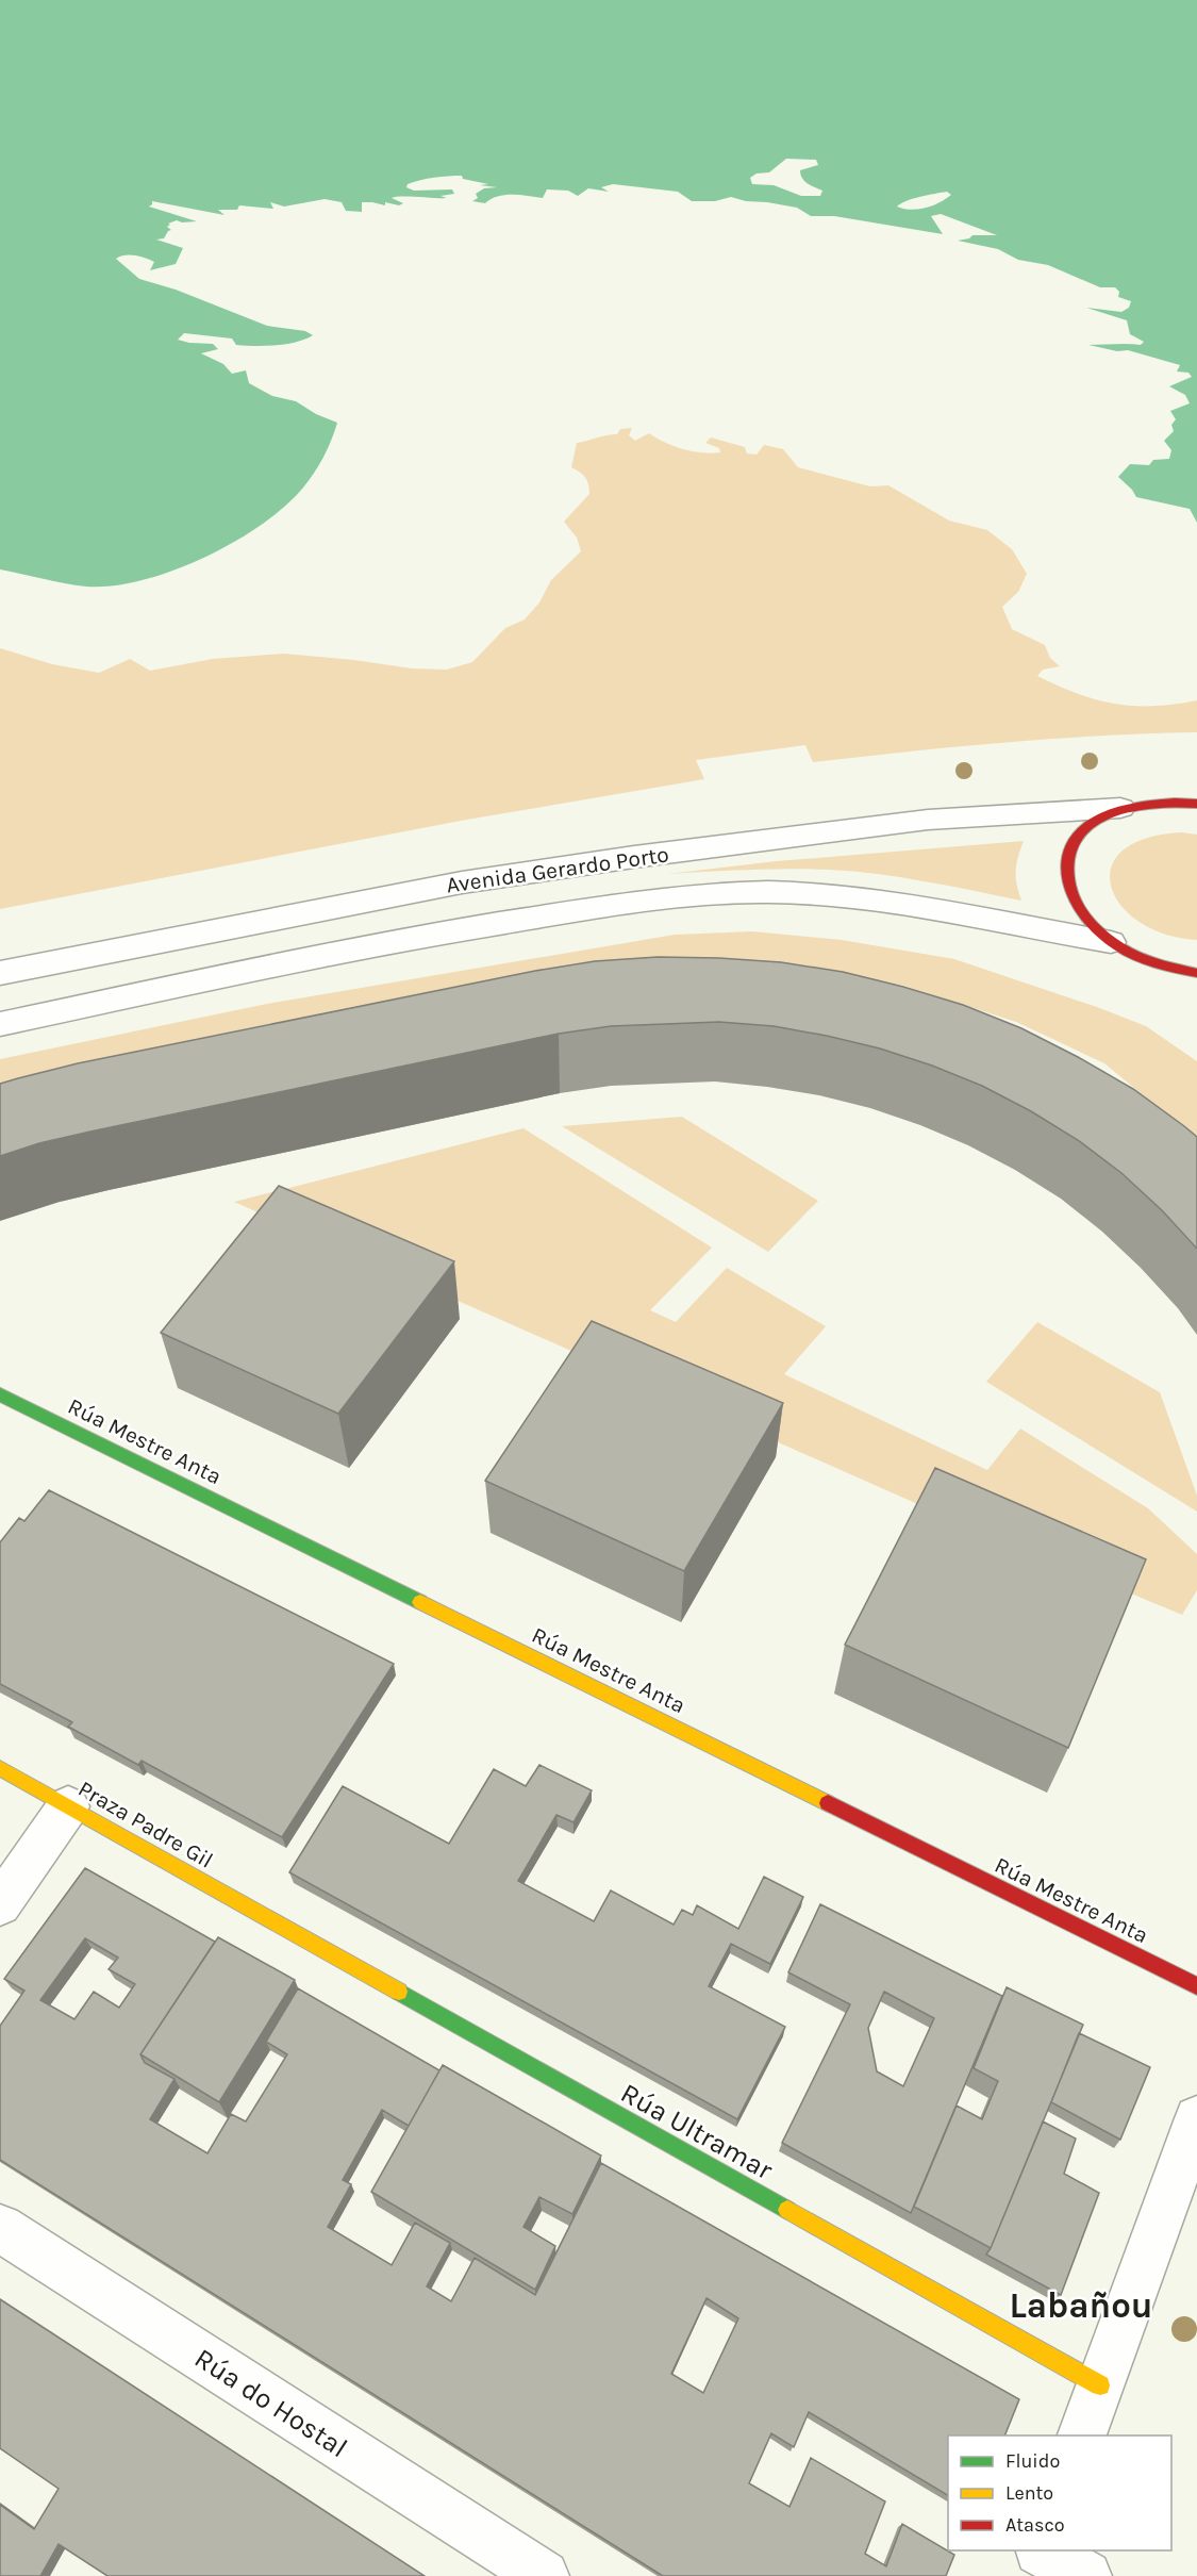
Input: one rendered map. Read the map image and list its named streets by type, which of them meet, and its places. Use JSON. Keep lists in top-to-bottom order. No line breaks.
{"streets":{"street":["Avenida Gerardo Porto","Rúa Mestre Anta","Praza Padre Gil","Rúa Ultramar","Rúa do Hostal"]},"crossings":[["Praza Padre Gil","Rúa Ultramar"]],"districts":["Labañou"],"legend":["Fluido","Lento","Atasco"]}
